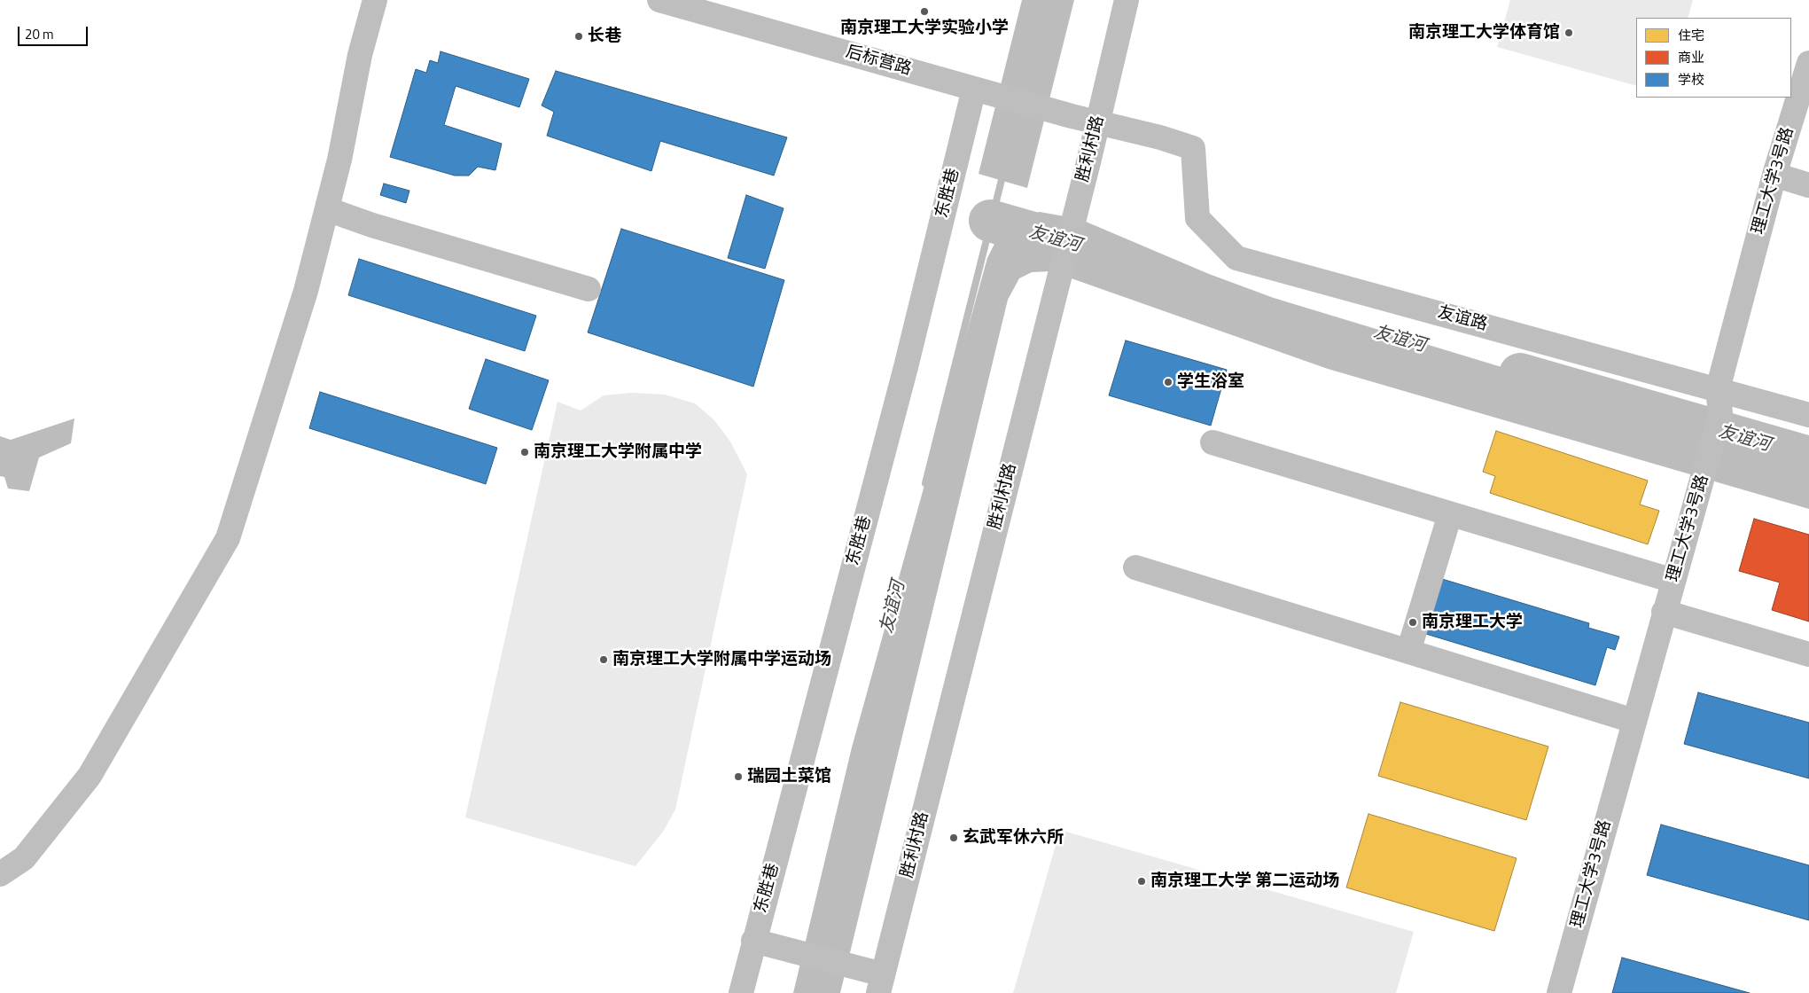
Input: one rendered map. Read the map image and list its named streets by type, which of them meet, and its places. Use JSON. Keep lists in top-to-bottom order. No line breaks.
{"streets":{"street":["后标营路","胜利村路","理工大学3号路","东胜巷","友谊路"]},"crossings":[["后标营路","胜利村路"],["后标营路","东胜巷"],["后标营路","友谊路"],["理工大学3号路","友谊路"]],"water":["友谊河"],"places":["南京理工大学实验小学","南京理工大学体育馆","长巷","学生浴室","南京理工大学附属中学","南京理工大学","南京理工大学附属中学运动场","瑞园土菜馆","玄武军休六所","南京理工大学 第二运动场"],"legend":["住宅","商业","学校"],"scale_bar":"20 m"}
